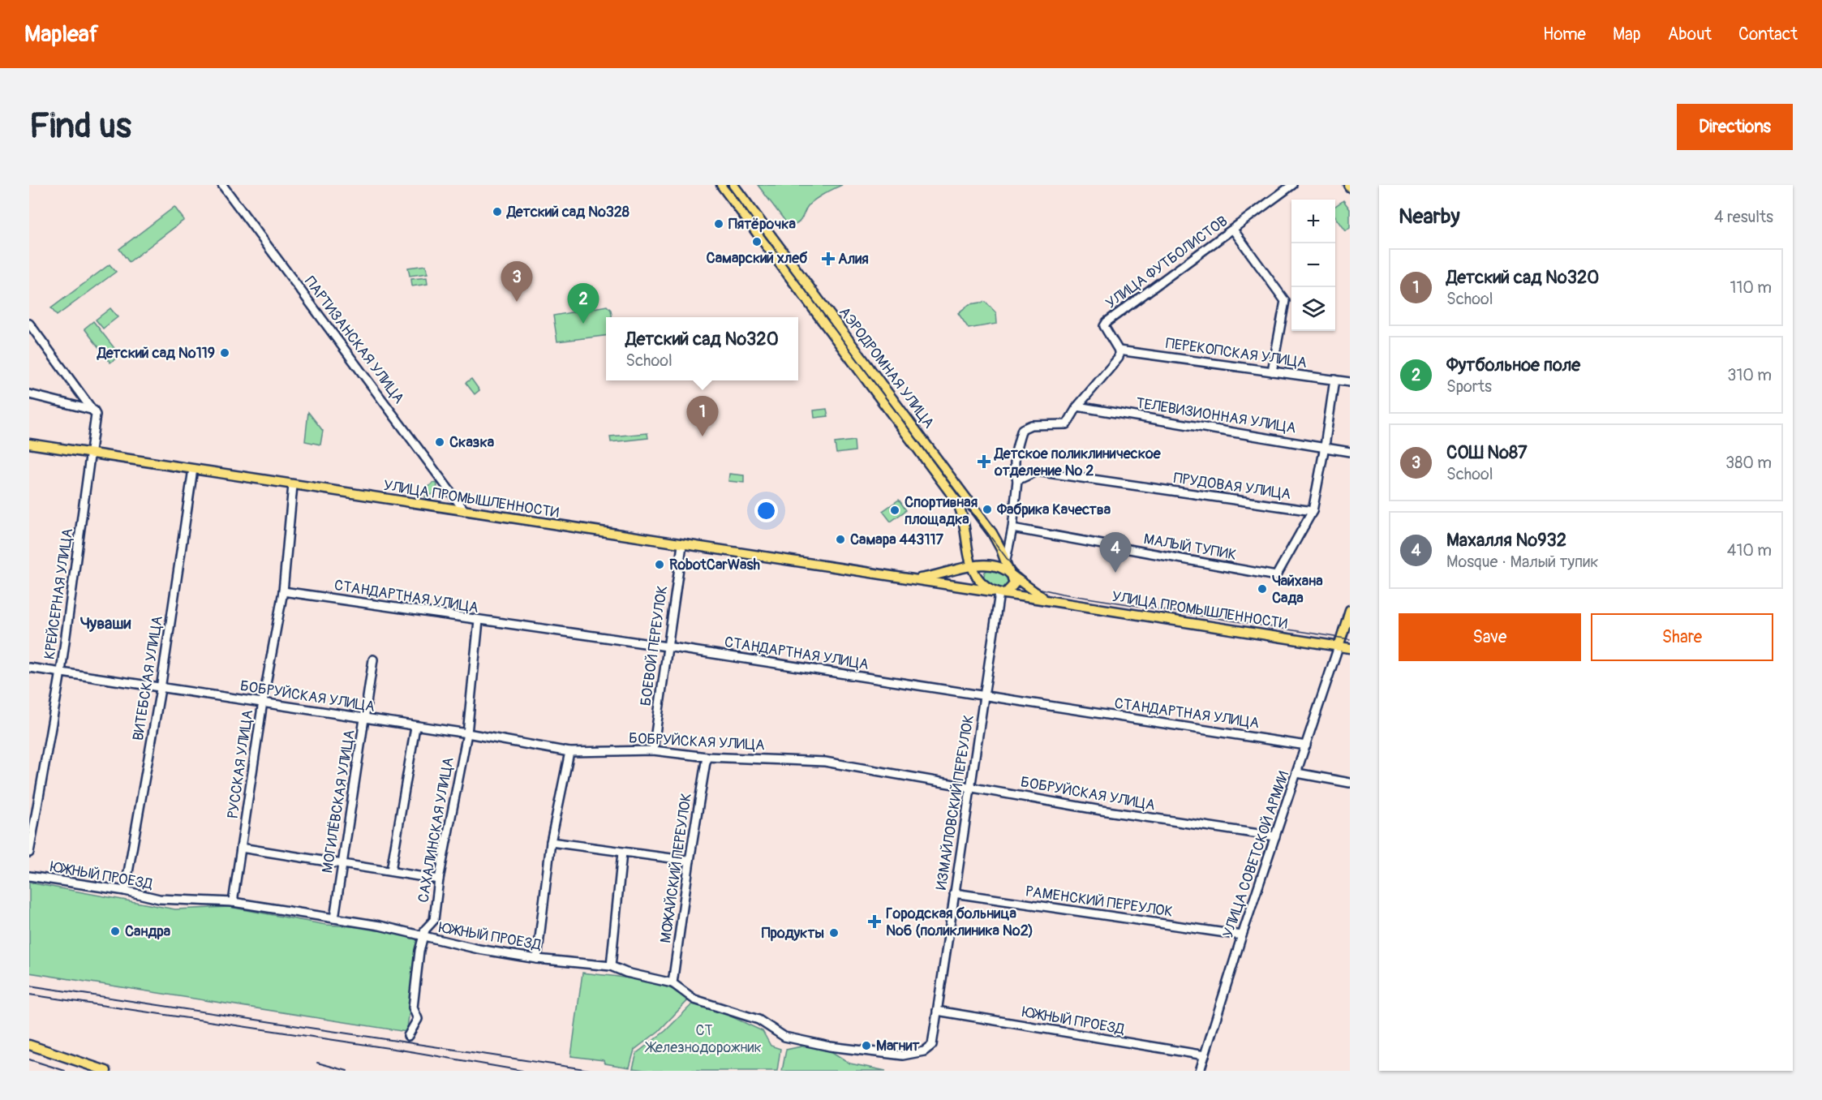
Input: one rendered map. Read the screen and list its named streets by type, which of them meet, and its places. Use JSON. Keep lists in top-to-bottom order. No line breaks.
{"streets":{"main road":["АЭРОДРОМНАЯ УЛИЦА","УЛИЦА ПРОМЫШЛЕННОСТИ","УЛИЦА СОВЕТСКОЙ АРМИИ"],"street":["УЛИЦА ФУТБОЛИСТОВ","ПАРТИЗАНСКАЯ УЛИЦА","ПЕРЕКОПСКАЯ УЛИЦА","ТЕЛЕВИЗИОННАЯ УЛИЦА","ПРУДОВАЯ УЛИЦА","МАЛЫЙ ТУПИК","КРЕЙСЕРНАЯ УЛИЦА","СТАНДАРТНАЯ УЛИЦА","БОЕВОЙ ПЕРЕУЛОК","ВИТЕБСКАЯ УЛИЦА","БОБРУЙСКАЯ УЛИЦА","РУССКАЯ УЛИЦА","МОГИЛЁВСКАЯ УЛИЦА","ИЗМАЙЛОВСКИЙ ПЕРЕУЛОК","САХАЛИНСКАЯ УЛИЦА","МОЖАЙСКИЙ ПЕРЕУЛОК","ЮЖНЫЙ ПРОЕЗД","РАМЕНСКИЙ ПЕРЕУЛОК"]},"crossings":[["УЛИЦА ФУТБОЛИСТОВ","ПЕРЕКОПСКАЯ УЛИЦА"],["ПАРТИЗАНСКАЯ УЛИЦА","УЛИЦА ПРОМЫШЛЕННОСТИ"],["АЭРОДРОМНАЯ УЛИЦА","УЛИЦА ПРОМЫШЛЕННОСТИ"],["ПРУДОВАЯ УЛИЦА","МАЛЫЙ ТУПИК"],["УЛИЦА ПРОМЫШЛЕННОСТИ","КРЕЙСЕРНАЯ УЛИЦА"],["УЛИЦА ПРОМЫШЛЕННОСТИ","БОЕВОЙ ПЕРЕУЛОК"],["УЛИЦА ПРОМЫШЛЕННОСТИ","ВИТЕБСКАЯ УЛИЦА"],["УЛИЦА ПРОМЫШЛЕННОСТИ","РУССКАЯ УЛИЦА"],["УЛИЦА ПРОМЫШЛЕННОСТИ","ИЗМАЙЛОВСКИЙ ПЕРЕУЛОК"],["УЛИЦА ПРОМЫШЛЕННОСТИ","УЛИЦА СОВЕТСКОЙ АРМИИ"],["КРЕЙСЕРНАЯ УЛИЦА","БОБРУЙСКАЯ УЛИЦА"],["СТАНДАРТНАЯ УЛИЦА","БОЕВОЙ ПЕРЕУЛОК"],["СТАНДАРТНАЯ УЛИЦА","РУССКАЯ УЛИЦА"],["СТАНДАРТНАЯ УЛИЦА","ИЗМАЙЛОВСКИЙ ПЕРЕУЛОК"],["СТАНДАРТНАЯ УЛИЦА","САХАЛИНСКАЯ УЛИЦА"],["СТАНДАРТНАЯ УЛИЦА","УЛИЦА СОВЕТСКОЙ АРМИИ"],["БОЕВОЙ ПЕРЕУЛОК","БОБРУЙСКАЯ УЛИЦА"],["ВИТЕБСКАЯ УЛИЦА","БОБРУЙСКАЯ УЛИЦА"],["ВИТЕБСКАЯ УЛИЦА","ЮЖНЫЙ ПРОЕЗД"],["БОБРУЙСКАЯ УЛИЦА","РУССКАЯ УЛИЦА"],["БОБРУЙСКАЯ УЛИЦА","МОГИЛЁВСКАЯ УЛИЦА"],["БОБРУЙСКАЯ УЛИЦА","ИЗМАЙЛОВСКИЙ ПЕРЕУЛОК"],["БОБРУЙСКАЯ УЛИЦА","САХАЛИНСКАЯ УЛИЦА"],["БОБРУЙСКАЯ УЛИЦА","УЛИЦА СОВЕТСКОЙ АРМИИ"],["БОБРУЙСКАЯ УЛИЦА","МОЖАЙСКИЙ ПЕРЕУЛОК"],["РУССКАЯ УЛИЦА","ЮЖНЫЙ ПРОЕЗД"],["МОГИЛЁВСКАЯ УЛИЦА","ЮЖНЫЙ ПРОЕЗД"],["ИЗМАЙЛОВСКИЙ ПЕРЕУЛОК","ЮЖНЫЙ ПРОЕЗД"],["ИЗМАЙЛОВСКИЙ ПЕРЕУЛОК","РАМЕНСКИЙ ПЕРЕУЛОК"],["САХАЛИНСКАЯ УЛИЦА","ЮЖНЫЙ ПРОЕЗД"],["УЛИЦА СОВЕТСКОЙ АРМИИ","ЮЖНЫЙ ПРОЕЗД"],["УЛИЦА СОВЕТСКОЙ АРМИИ","РАМЕНСКИЙ ПЕРЕУЛОК"],["МОЖАЙСКИЙ ПЕРЕУЛОК","ЮЖНЫЙ ПРОЕЗД"]],"districts":["Чуваши"],"parks":["СТ Железнодорожник"],"places":{"other":["Детский сад №328","Пятёрочка","Самарский хлеб","Детский сад №119","Сказка","Фабрика Качества","Спортивная площадка","Самара 443117","RobotCarWash","Чайхана Сада","Сандра","Продукты","Магнит"],"health":["Алия","Детское поликлиническое отделение № 2","Городская больница №6 (поликлиника №2)"]},"page":{"header":"Mapleaf","nav":["Home","Map","About","Contact"],"buttons":["Directions",["Save","Share"]],"title":"Find us","heading":["Nearby","4 results"],"map_buttons":["+","−"],"list":[{"mark":"1","name":"Детский сад №320","note":"School","value":"110 m"},{"mark":"2","name":"Футбольное поле","note":"Sports","value":"310 m"},{"mark":"3","name":"СОШ №87","note":"School","value":"380 m"},{"mark":"4","name":"Махалля №932","note":"Mosque · Малый тупик","value":"410 m"}],"pins":["3","2","1","4"],"popup":["Детский сад №320","School"]}}
